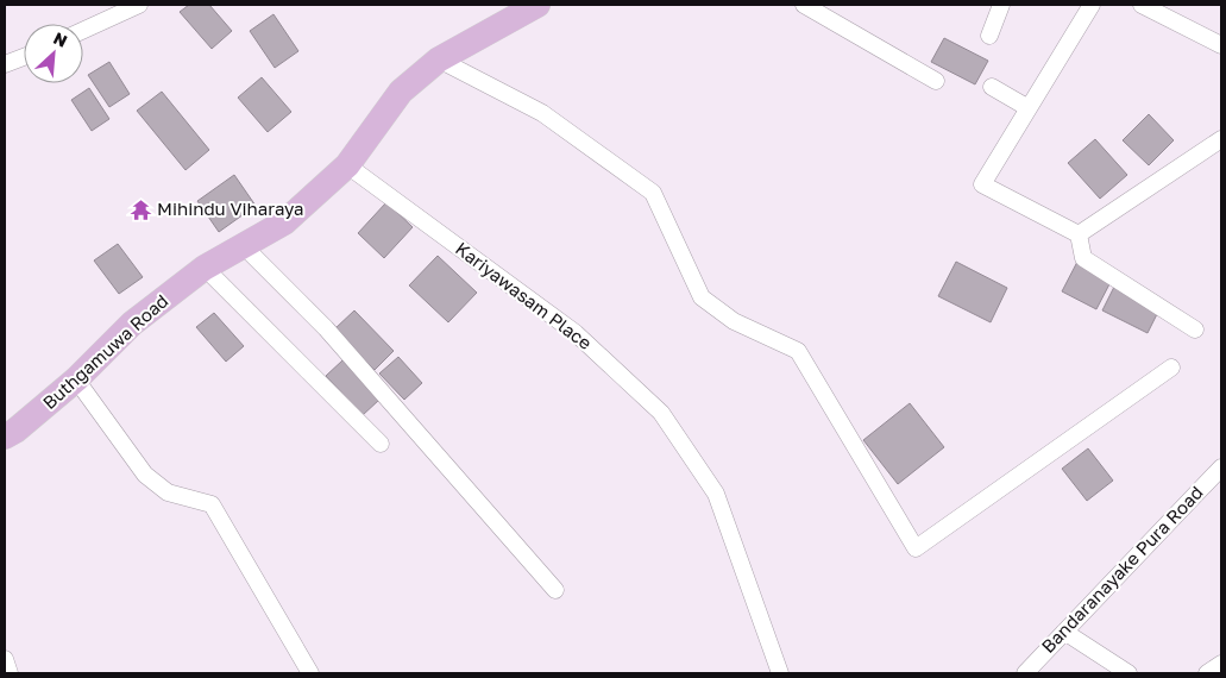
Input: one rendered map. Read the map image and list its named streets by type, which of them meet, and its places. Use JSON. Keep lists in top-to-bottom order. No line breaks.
{"streets":{"main road":["Buthgamuwa Road"],"street":["Kariyawasam Place","Bandaranayake Pura Road"]},"crossings":[["Kariyawasam Place","Buthgamuwa Road"]],"places":{"temple":["Mihindu Viharaya"]},"north":"top right"}
